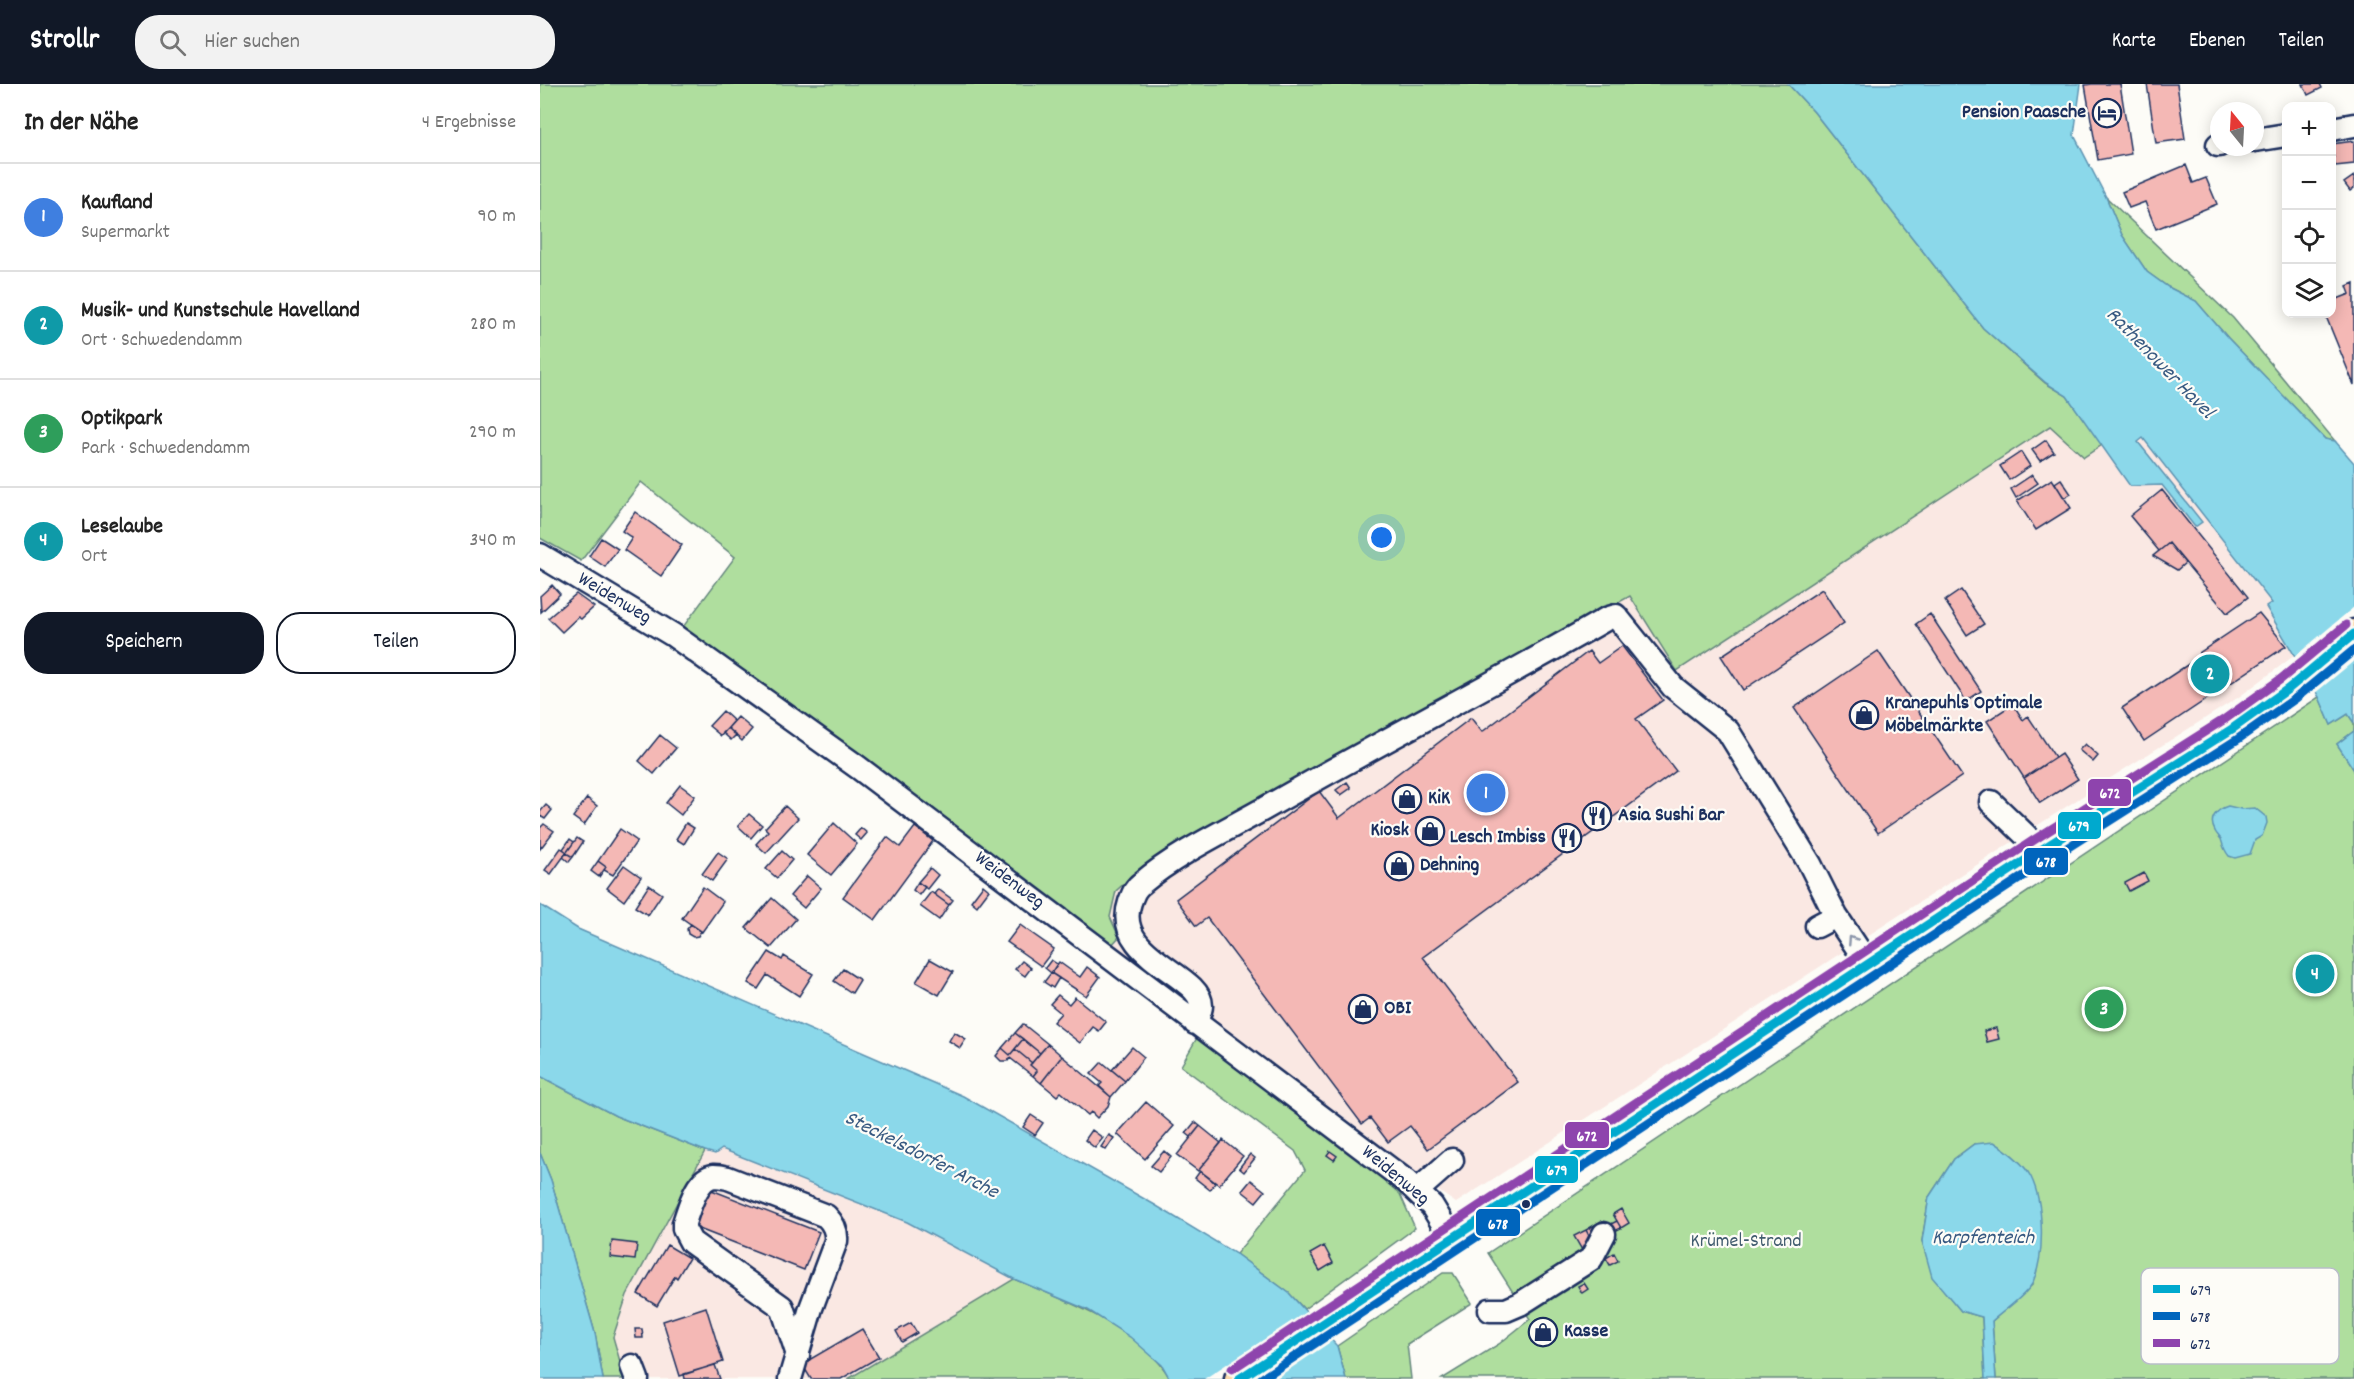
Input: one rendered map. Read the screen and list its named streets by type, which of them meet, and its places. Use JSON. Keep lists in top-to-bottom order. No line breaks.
{"streets":{"street":["Weidenweg"]},"water":["Rathenower Havel","Steckelsdorfer Arche","Karpfenteich"],"parks":["Krümel-Strand"],"places":{"hotel":["Pension Paasche"],"shop":["Kranepuhls Optimale Möbelmärkte","KiK","Kiosk","Dehning","OBI","Kasse"],"restaurant":["Asia Sushi Bar","Lesch Imbiss"]},"lines":["transit line 672","transit line 679","transit line 678"],"legend":["679","678","672"],"north":"top","page":{"header":"Strollr","search":"Hier suchen","nav":["Karte","Ebenen","Teilen"],"heading":["In der Nähe","4 Ergebnisse"],"map_buttons":["+","−"],"list":[{"mark":"1","name":"Kaufland","note":"Supermarkt","value":"90 m"},{"mark":"2","name":"Musik- und Kunstschule Havelland","note":"Ort · Schwedendamm","value":"280 m"},{"mark":"3","name":"Optikpark","note":"Park · Schwedendamm","value":"290 m"},{"mark":"4","name":"Leselaube","note":"Ort","value":"340 m"}],"buttons":["Speichern","Teilen"],"pins":["2","1","4","3"]}}
